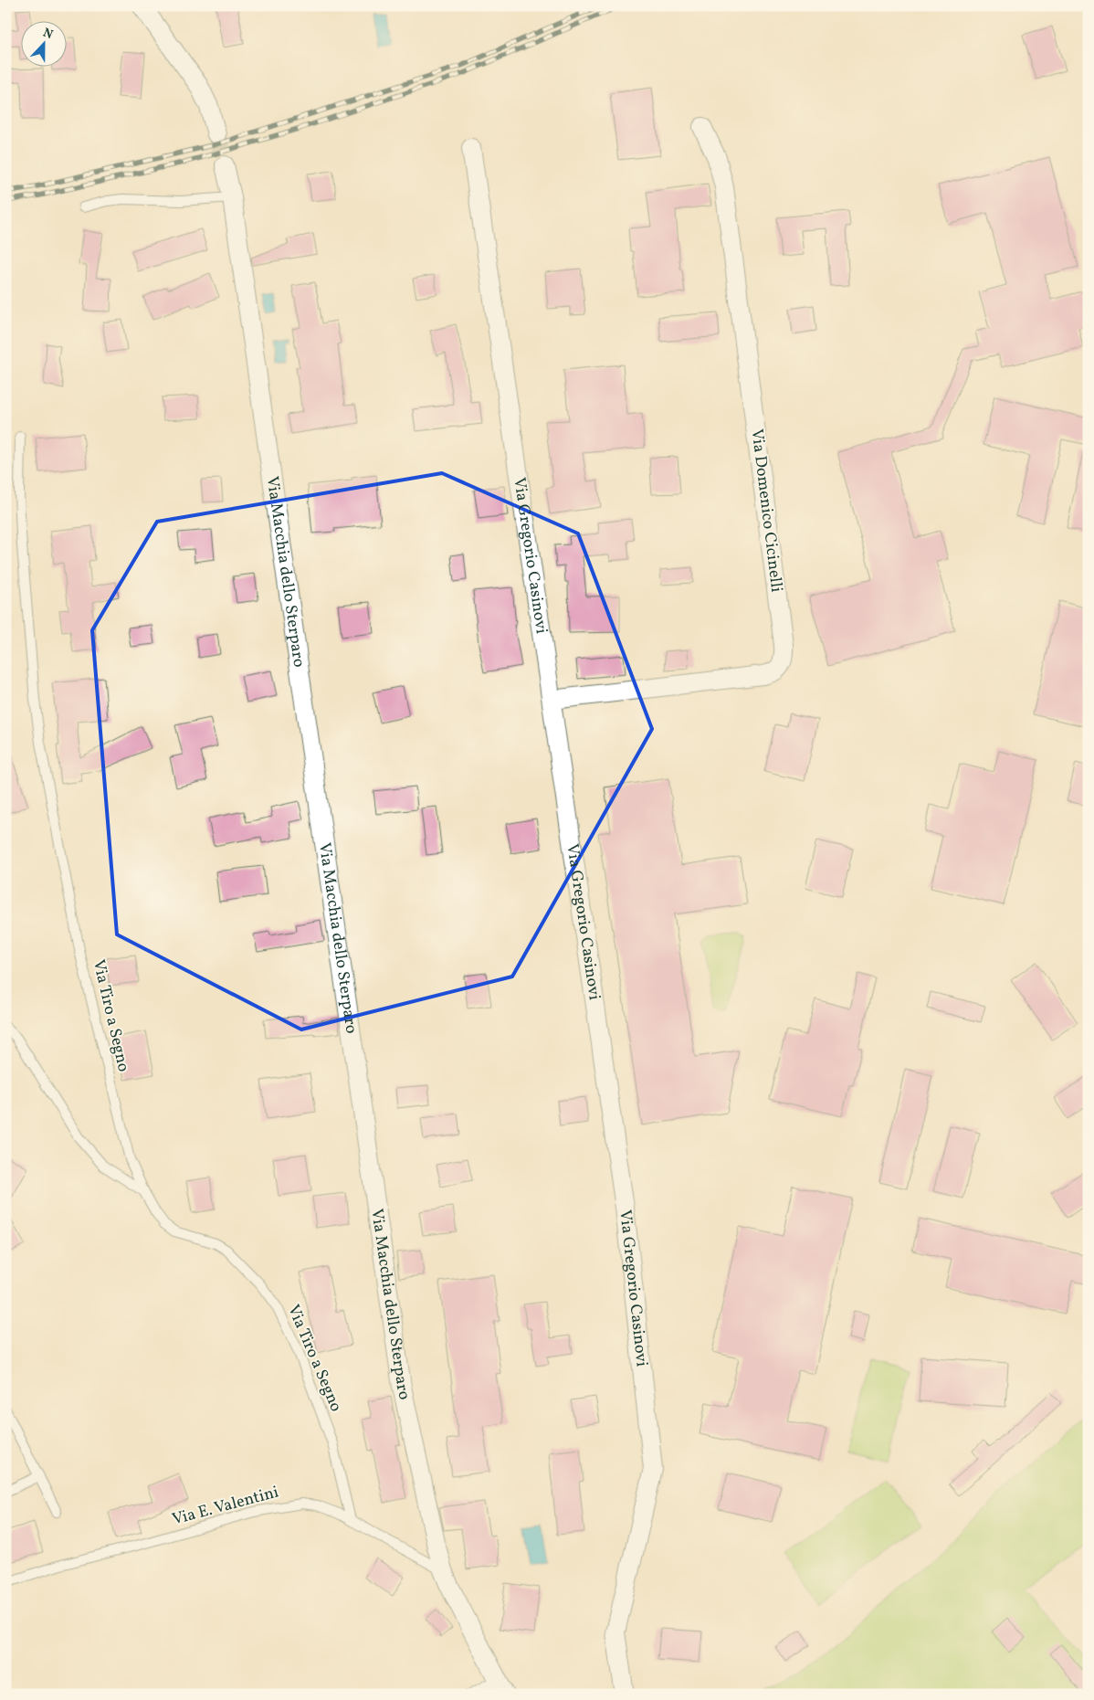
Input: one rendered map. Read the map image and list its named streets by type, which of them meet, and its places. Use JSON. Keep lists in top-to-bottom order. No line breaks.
{"streets":{"street":["Via Domenico Cicinelli","Via Gregorio Casinovi","Via Macchia dello Sterparo"],"lane":["Via Tiro a Segno","Via E. Valentini"]},"crossings":[["Via Domenico Cicinelli","Via Gregorio Casinovi"],["Via Macchia dello Sterparo","Via E. Valentini"],["Via Tiro a Segno","Via E. Valentini"]],"north":"top"}
